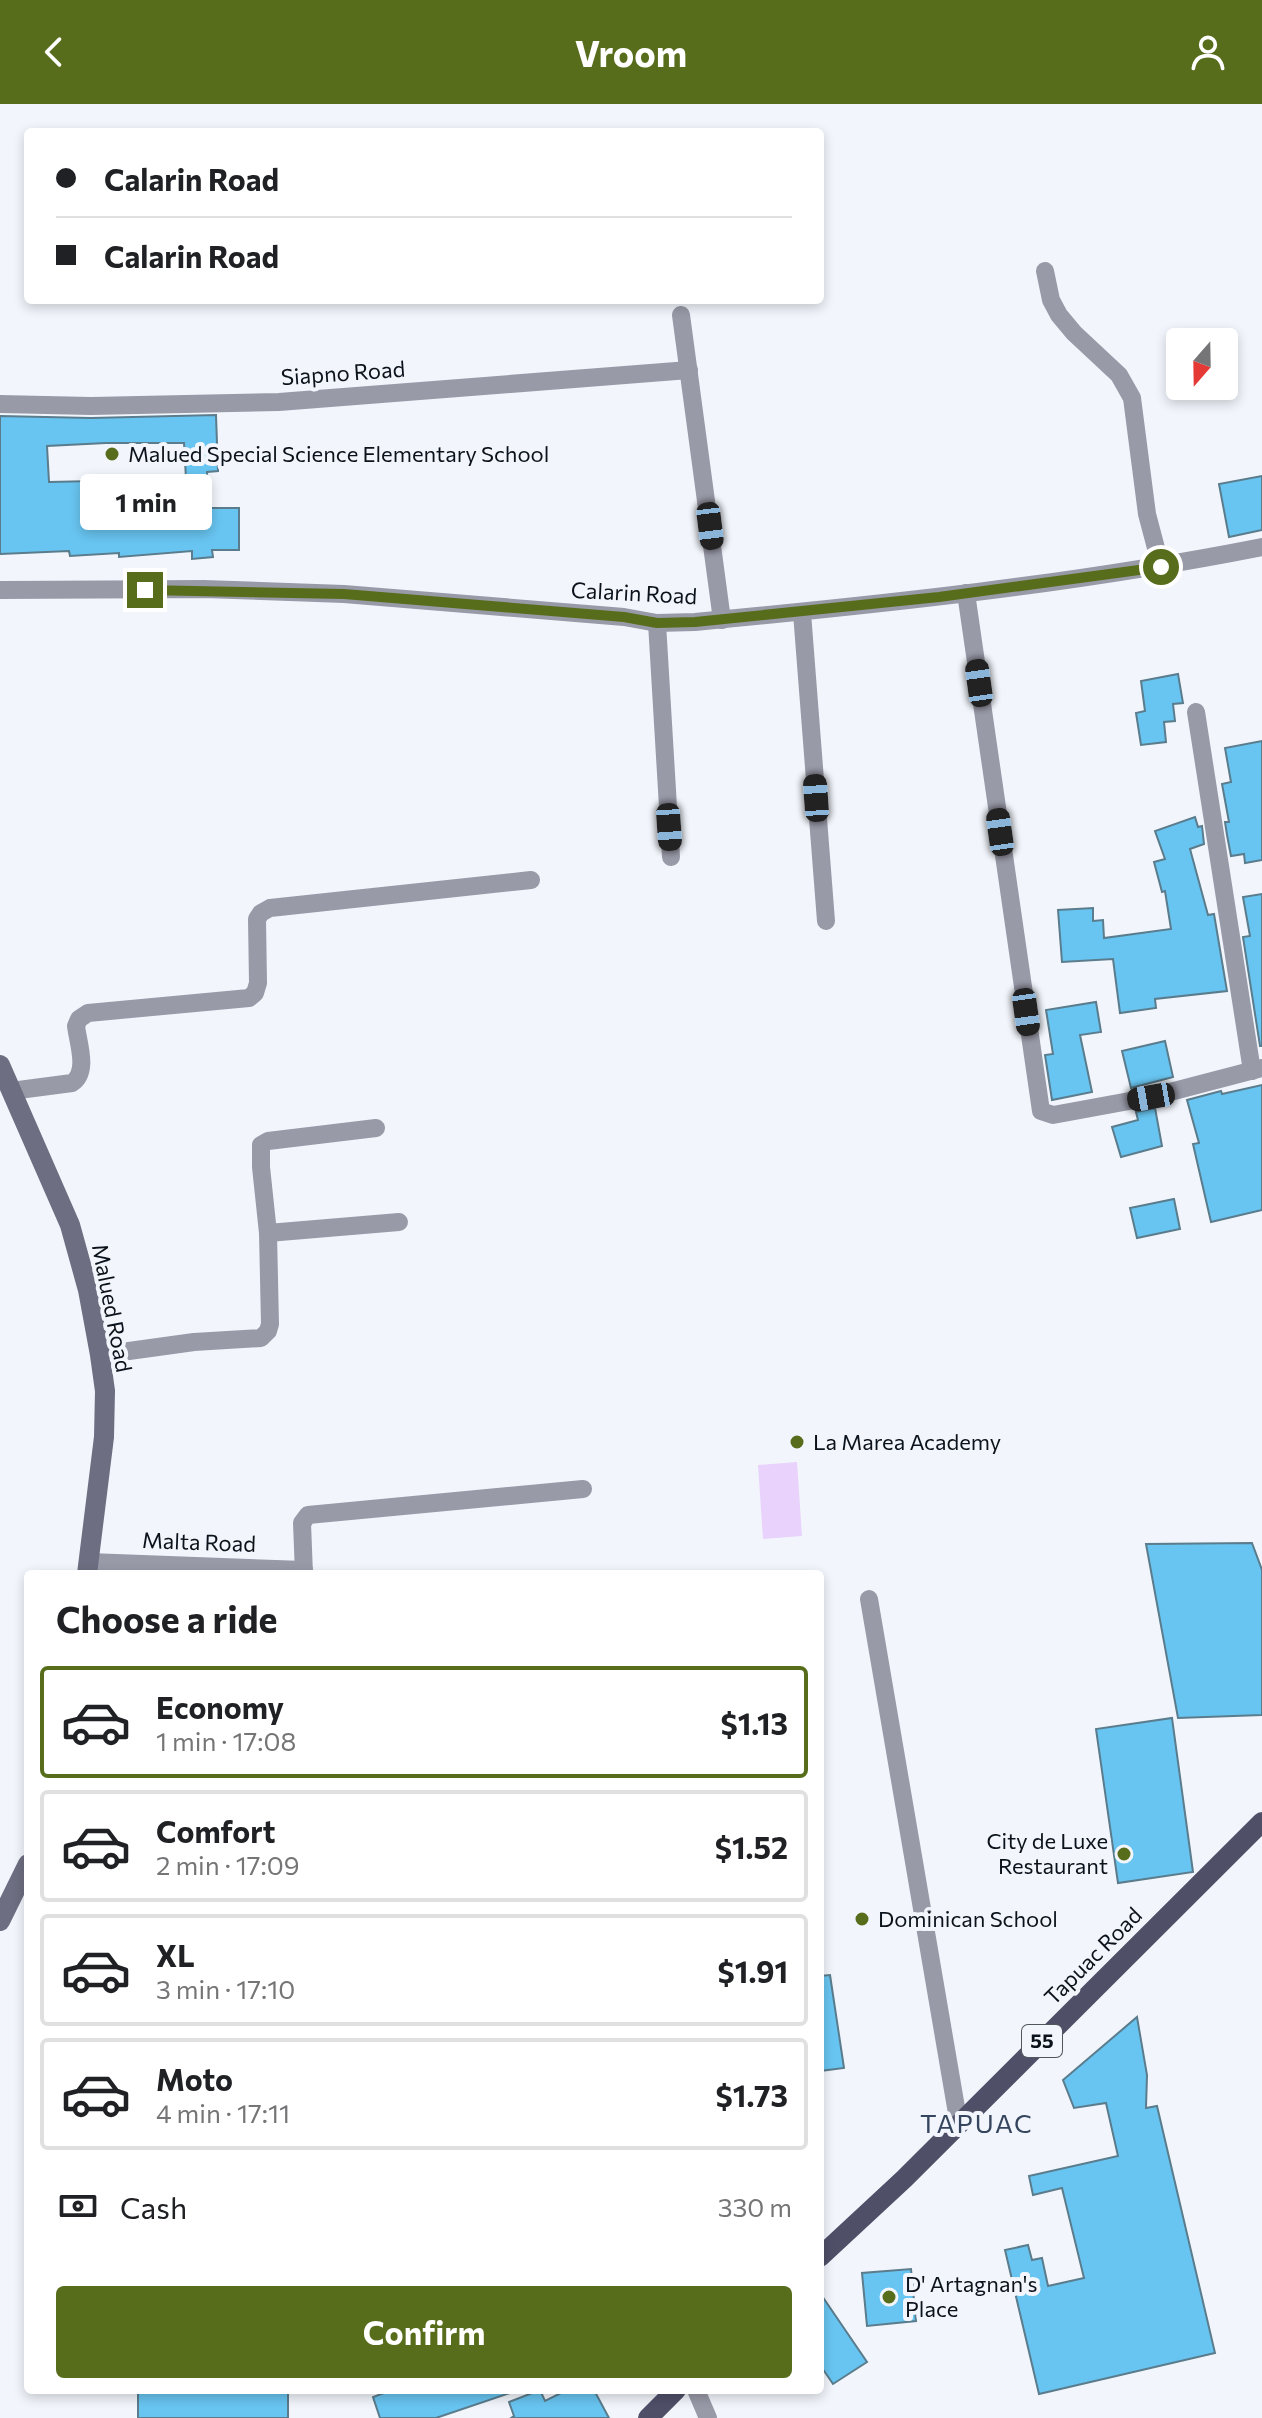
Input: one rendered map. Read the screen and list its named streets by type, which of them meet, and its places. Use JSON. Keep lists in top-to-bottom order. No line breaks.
{"streets":{"main road":["Tapuac Road","55"],"street":["Siapno Road","Calarin Road","Malued Road","Malta Road"]},"crossings":[["Malued Road","Malta Road"]],"districts":["TAPUAC"],"places":["Malued Special Science Elementary School","La Marea Academy","City de Luxe Restaurant","Dominican School","D' Artagnan's Place"],"north":"bottom","page":{"header":"Vroom","banner":["Calarin Road","Calarin Road"],"bubble":"1 min","heading":"Choose a ride","list":[{"name":"Economy","note":"1 min · 17:08","value":"$1.13"},{"name":"Comfort","note":"2 min · 17:09","value":"$1.52"},{"name":"XL","note":"3 min · 17:10","value":"$1.91"},{"name":"Moto","note":"4 min · 17:11","value":"$1.73"}],"pay":["Cash","330 m"],"buttons":"Confirm"}}
